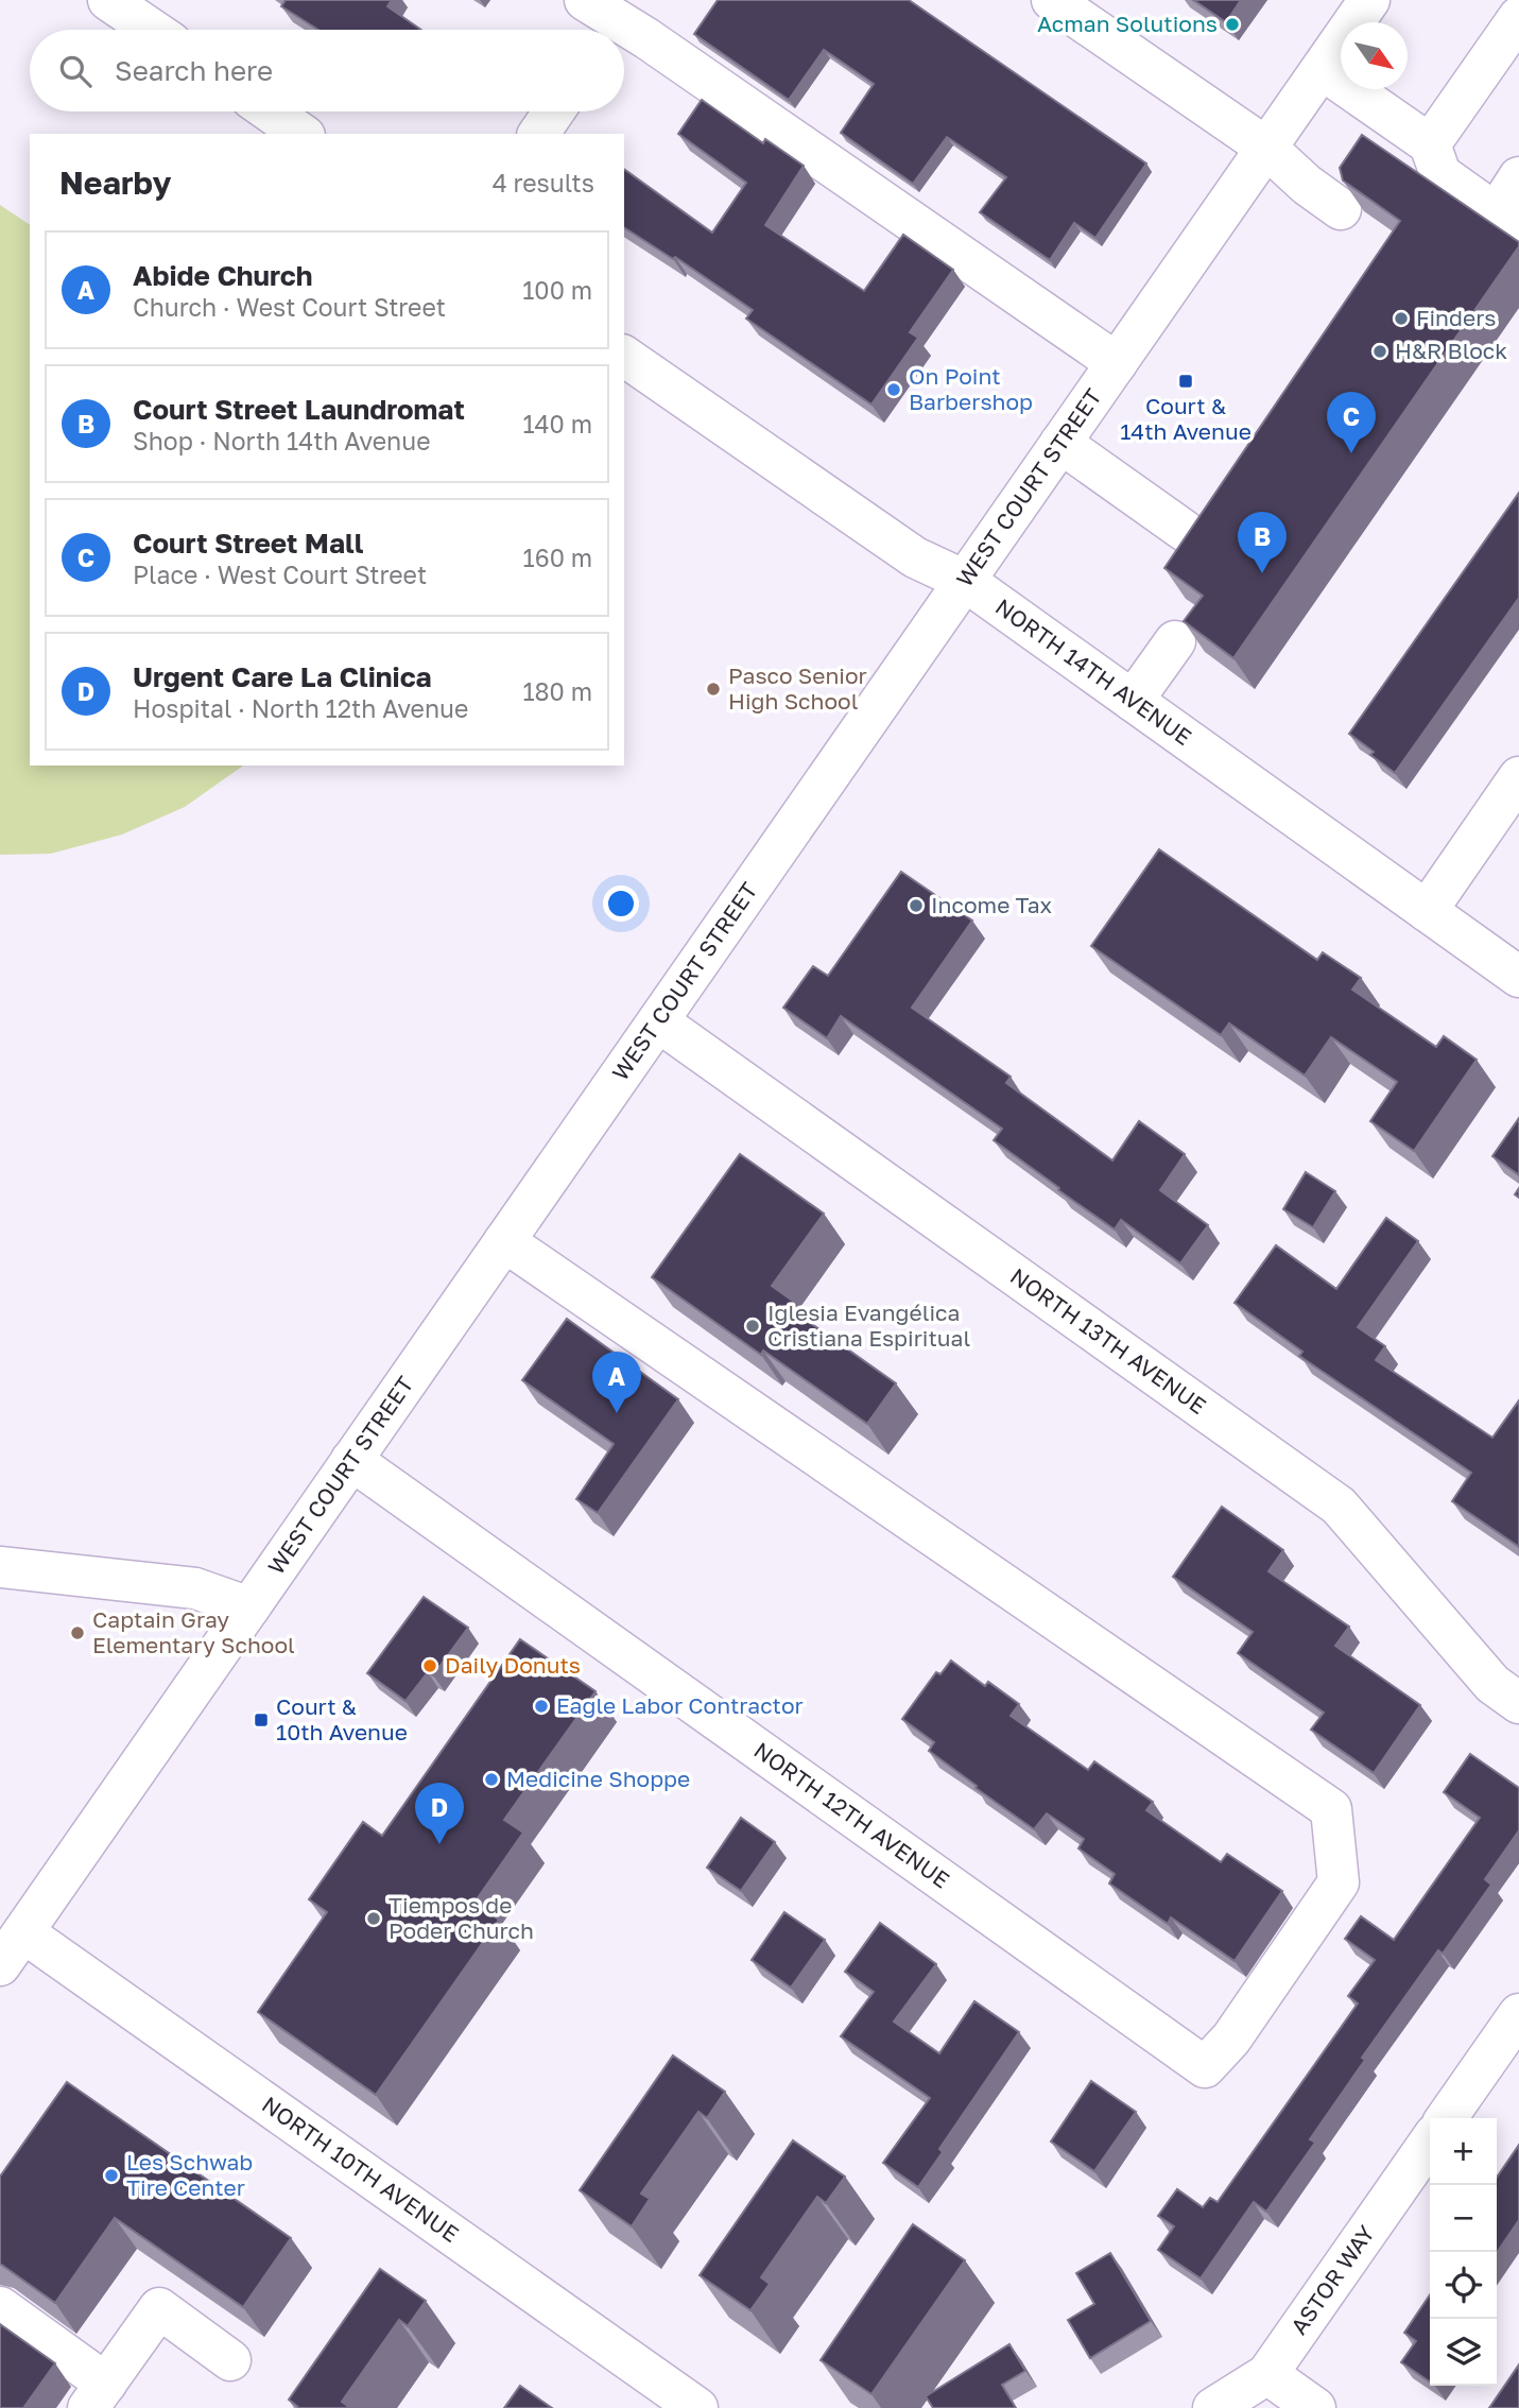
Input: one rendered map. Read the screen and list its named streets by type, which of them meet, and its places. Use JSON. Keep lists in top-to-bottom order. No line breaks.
{"streets":{"street":["WEST COURT STREET","NORTH 14TH AVENUE","NORTH 13TH AVENUE","NORTH 12TH AVENUE","NORTH 10TH AVENUE","ASTOR WAY"]},"crossings":[["WEST COURT STREET","NORTH 14TH AVENUE"],["WEST COURT STREET","NORTH 13TH AVENUE"],["WEST COURT STREET","NORTH 12TH AVENUE"],["WEST COURT STREET","NORTH 10TH AVENUE"]],"places":{"other":["Acman Solutions","Finders","H&R Block","On Point Barbershop","Pasco Senior High School","Income Tax","Iglesia Evangélica Cristiana Espiritual","Captain Gray Elementary School","Daily Donuts","Eagle Labor Contractor","Medicine Shoppe","Tiempos de Poder Church","Les Schwab Tire Center"],"transit":["Court & 14th Avenue","Court & 10th Avenue"]},"north":"bottom right","page":{"search":"Search here","heading":["Nearby","4 results"],"list":[{"mark":"A","name":"Abide Church","note":"Church · West Court Street","value":"100 m"},{"mark":"B","name":"Court Street Laundromat","note":"Shop · North 14th Avenue","value":"140 m"},{"mark":"C","name":"Court Street Mall","note":"Place · West Court Street","value":"160 m"},{"mark":"D","name":"Urgent Care La Clinica","note":"Hospital · North 12th Avenue","value":"180 m"}],"pins":["C","B","A","D"],"map_buttons":["+","−"]}}
